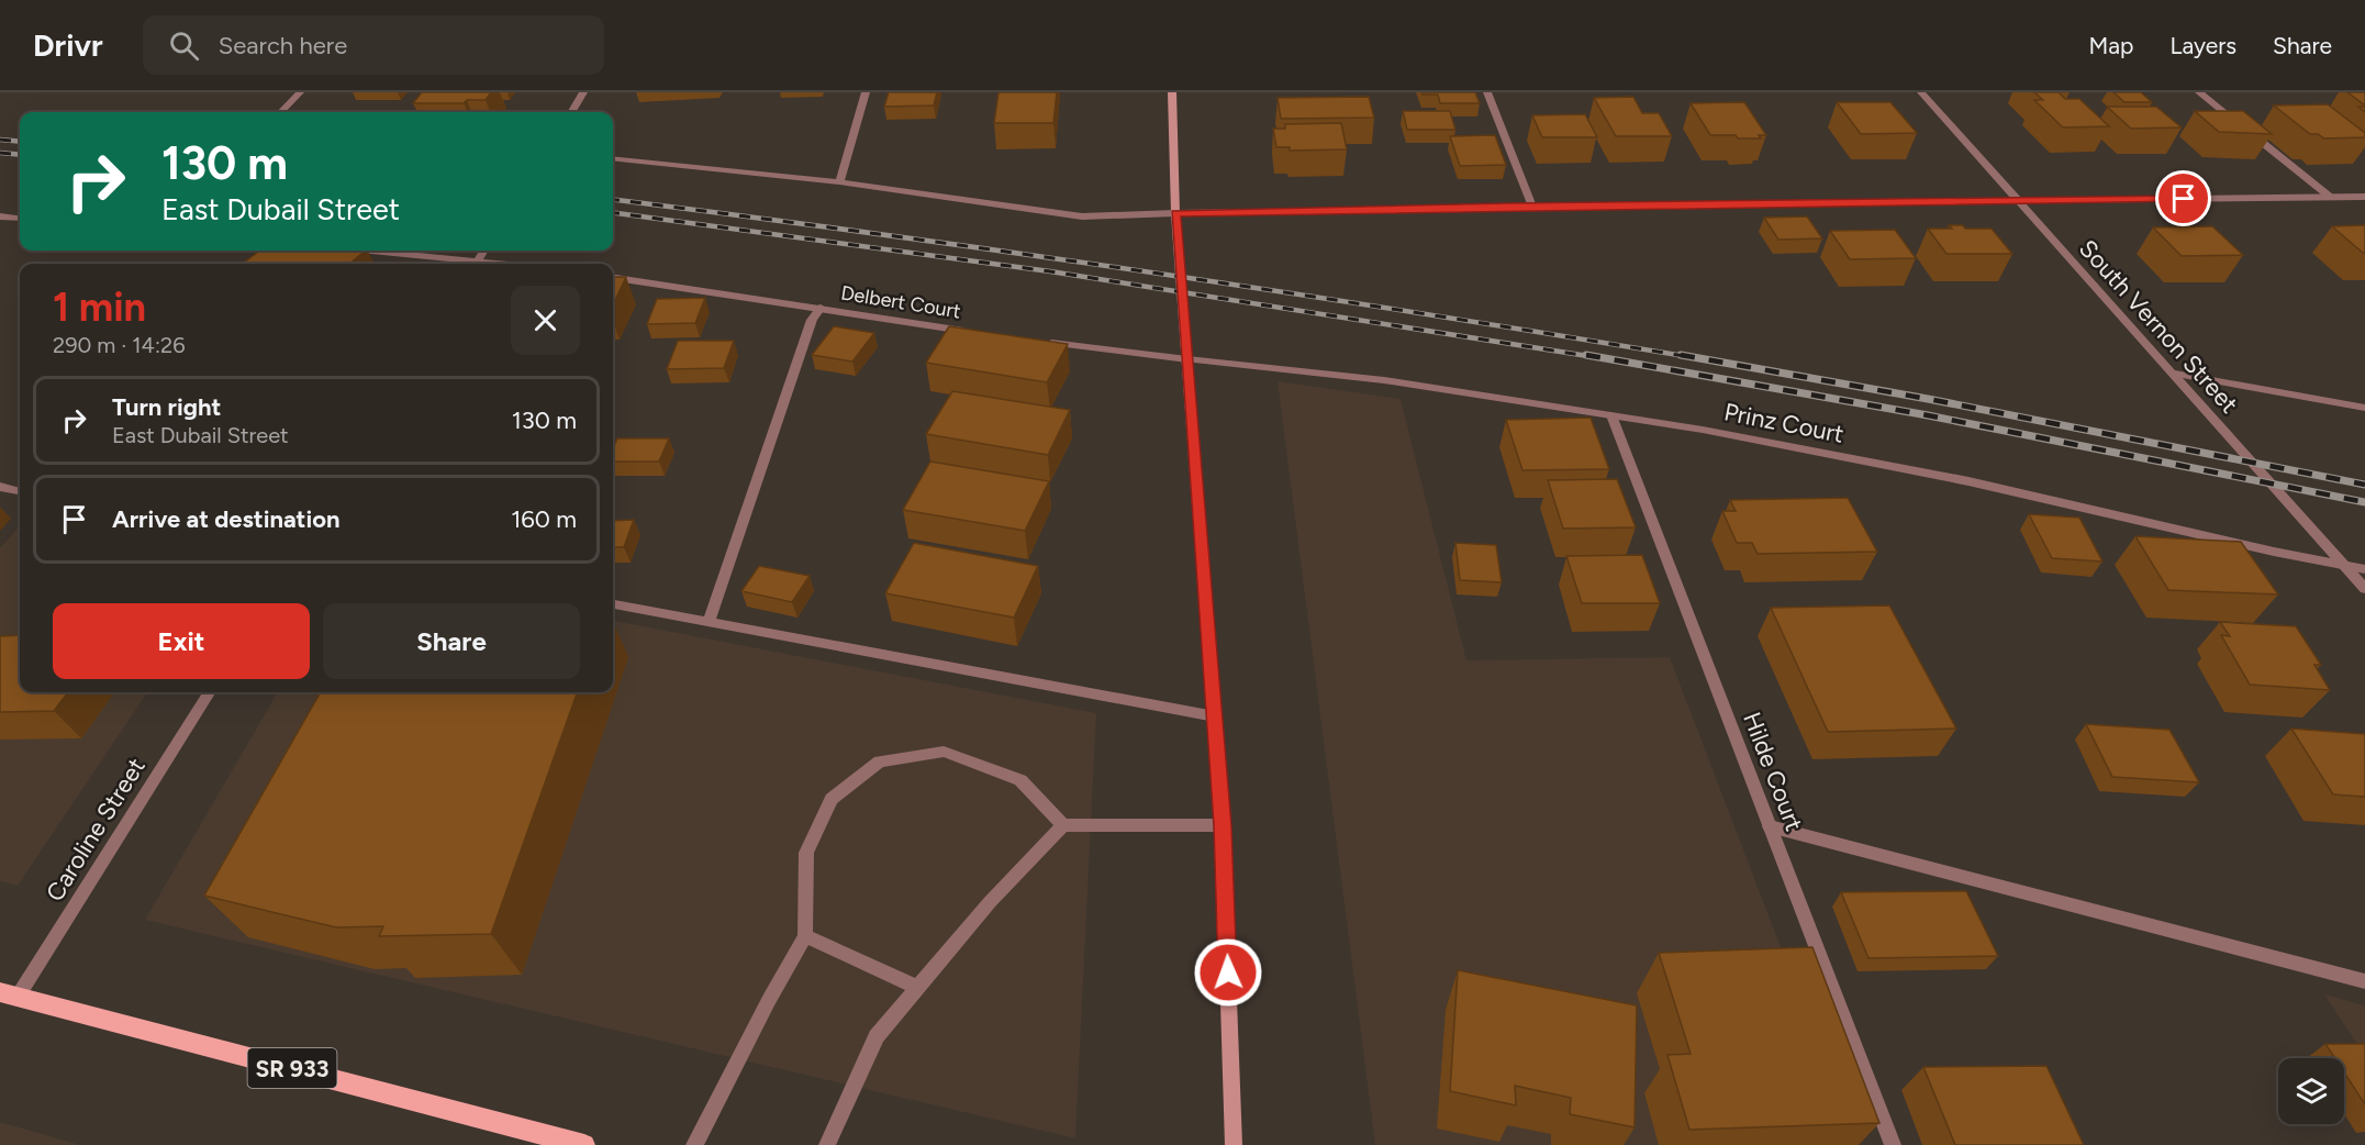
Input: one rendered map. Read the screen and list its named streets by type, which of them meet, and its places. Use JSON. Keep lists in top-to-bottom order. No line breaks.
{"streets":{"main road":["SR 933"],"street":["Delbert Court","South Vernon Street","Prinz Court","Hilde Court","Caroline Street"]},"crossings":[["South Vernon Street","Prinz Court"],["Prinz Court","Hilde Court"],["Caroline Street","SR 933"]],"page":{"header":"Drivr","search":"Search here","nav":["Map","Layers","Share"],"turn":["130 m","East Dubail Street"],"heading":["1 min","290 m · 14:26"],"list":[{"name":"Turn right","note":"East Dubail Street","value":"130 m"},{"name":"Arrive at destination","value":"160 m"}],"buttons":["Exit","Share"]}}
